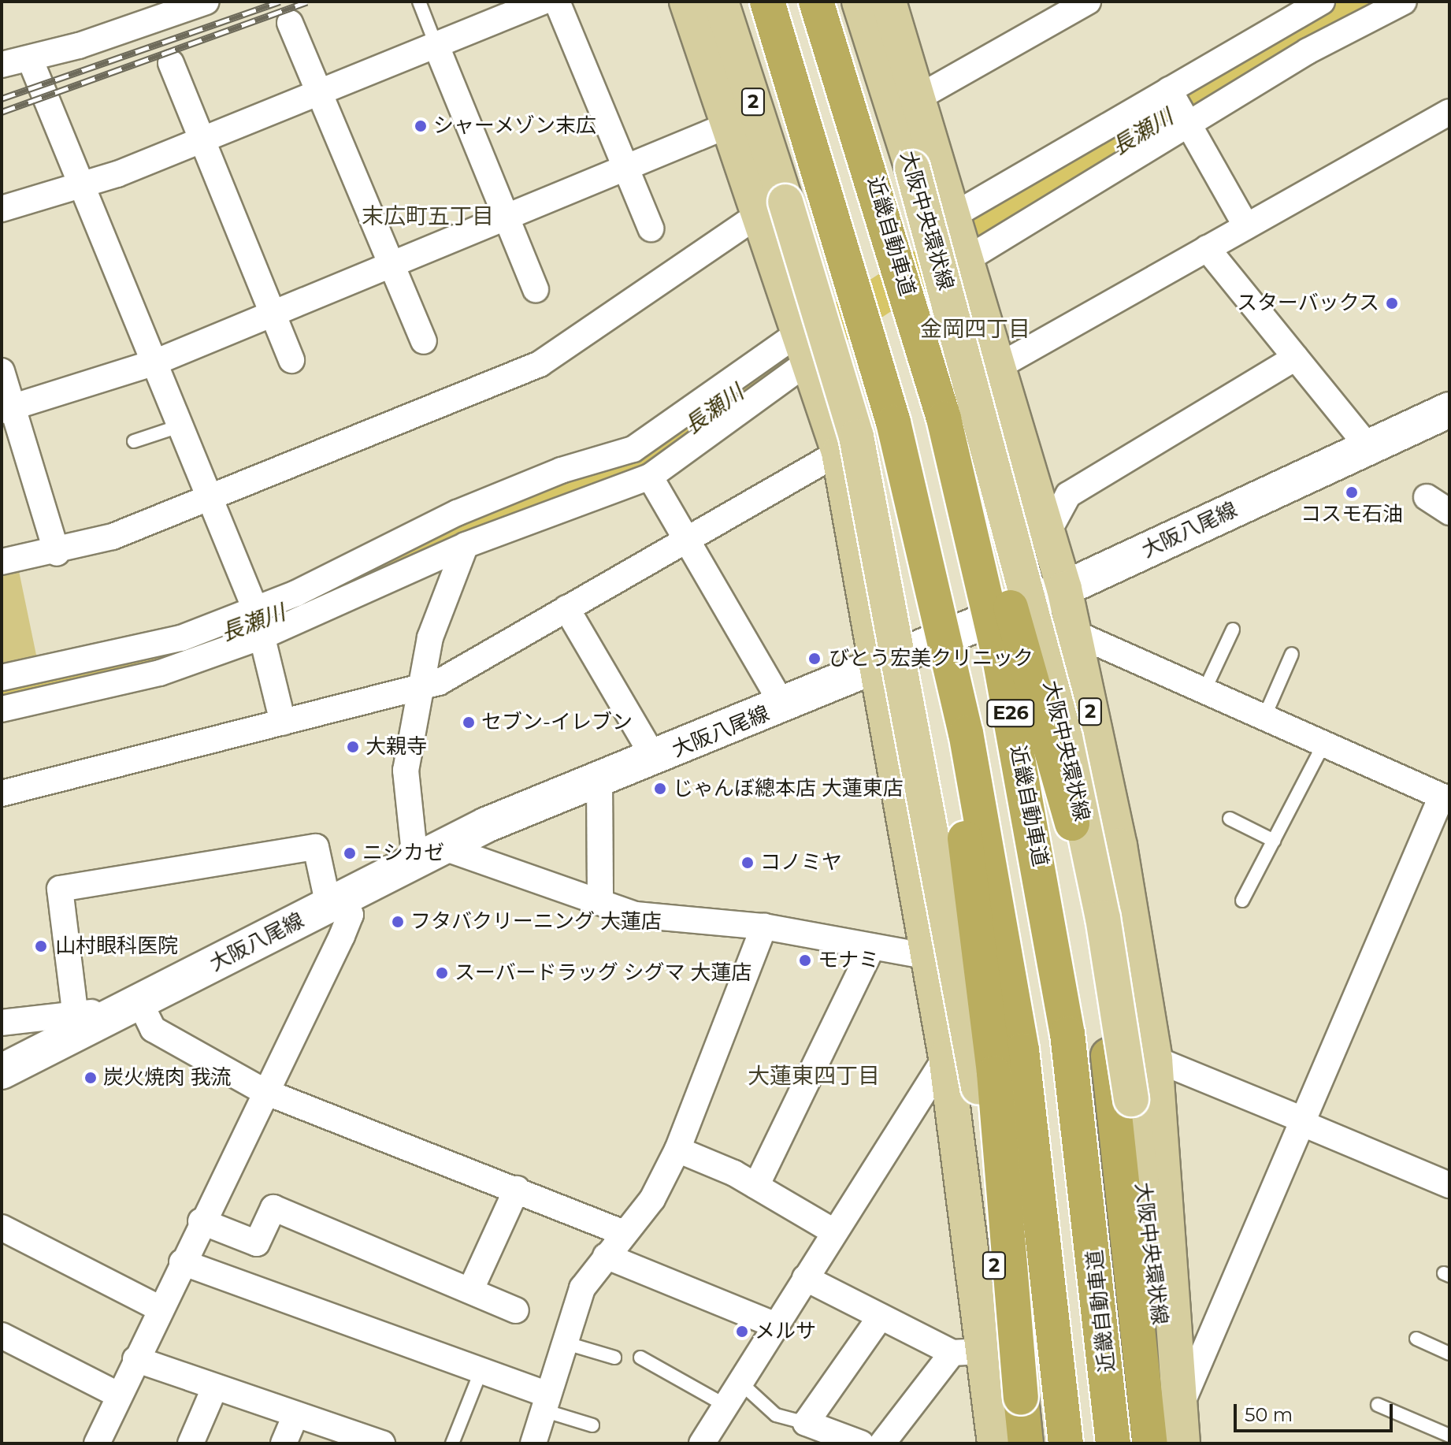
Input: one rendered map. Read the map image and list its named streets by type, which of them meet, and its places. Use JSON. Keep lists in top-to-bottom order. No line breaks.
{"streets":{"highway":["近畿自動車道","E26"],"main road":["2","大阪中央環状線","大阪八尾線"]},"crossings":[["2","大阪八尾線"]],"districts":["末広町五丁目","金岡四丁目","大蓮東四丁目"],"water":["長瀬川"],"places":["シャーメゾン末広","スターバックス","コスモ石油","びとう宏美クリニック","セブン-イレブン","大親寺","じゃんぼ總本店 大蓮東店","ニシカゼ","コノミヤ","フタバクリーニング 大蓮店","山村眼科医院","モナミ","スーバードラッグ シグマ 大蓮店","炭火焼肉 我流","メルサ"],"scale_bar":"50 m"}
